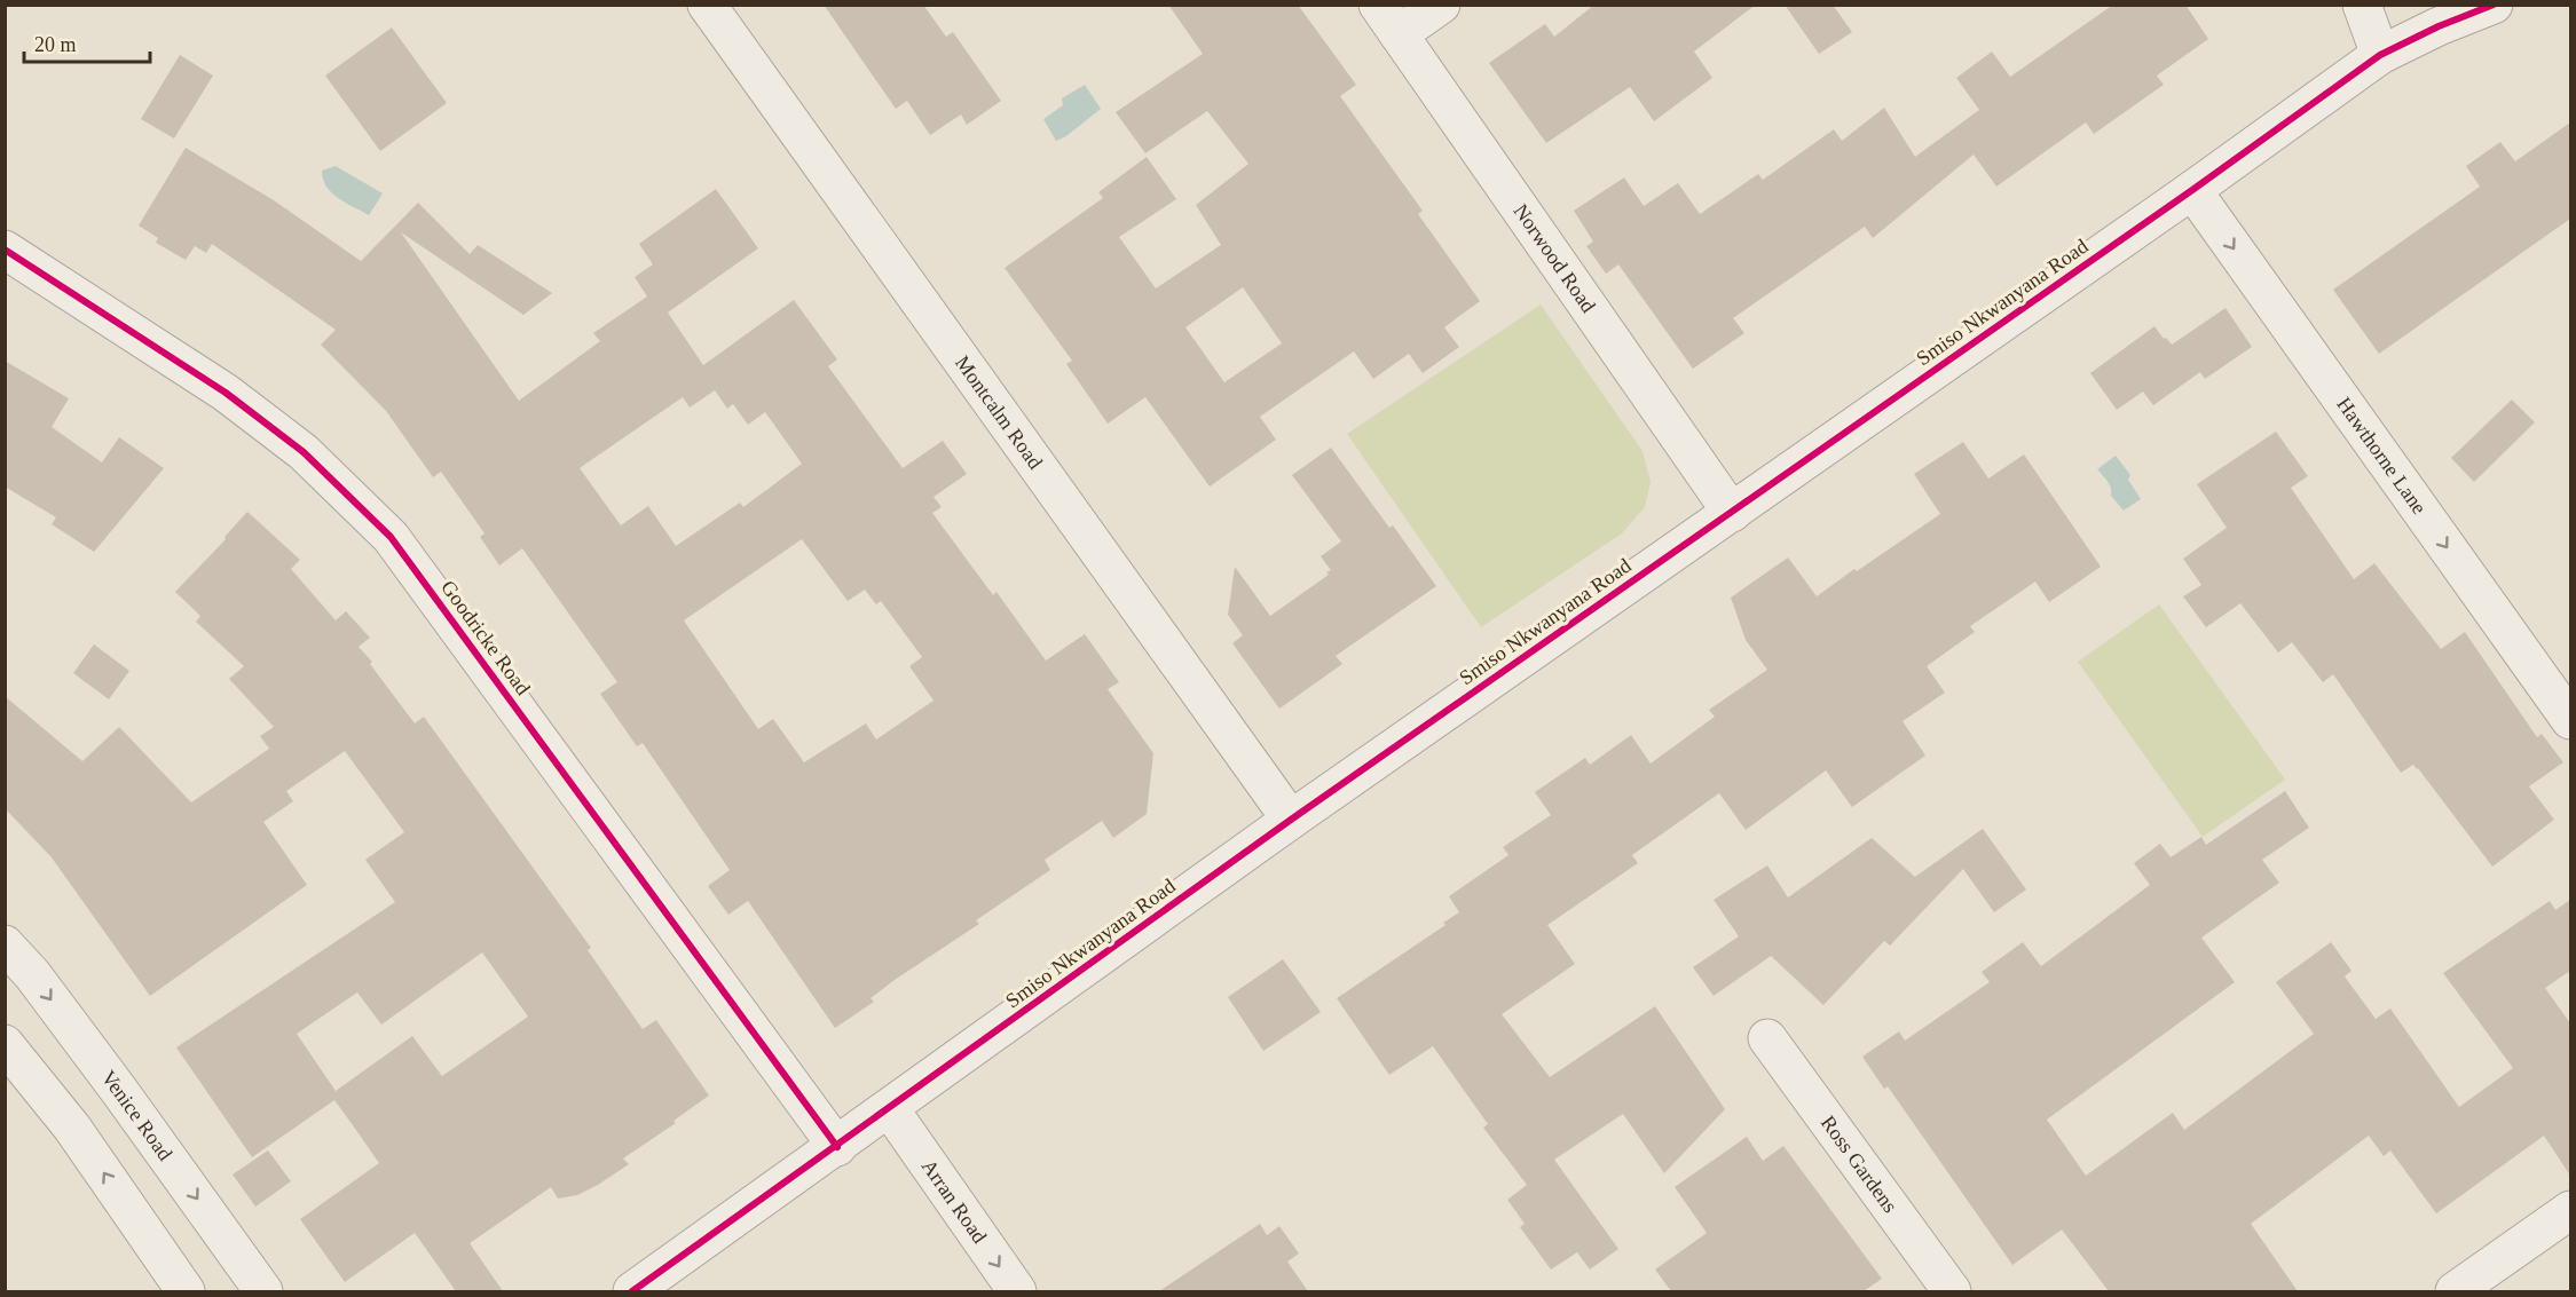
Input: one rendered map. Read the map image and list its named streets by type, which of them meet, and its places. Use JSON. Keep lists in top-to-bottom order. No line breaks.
{"streets":{"street":["Norwood Road","Smiso Nkwanyana Road","Montcalm Road","Hawthorne Lane","Goodricke Road","Venice Road","Ross Gardens","Arran Road"]},"crossings":[["Norwood Road","Smiso Nkwanyana Road"],["Smiso Nkwanyana Road","Montcalm Road"],["Smiso Nkwanyana Road","Hawthorne Lane"],["Smiso Nkwanyana Road","Goodricke Road"],["Smiso Nkwanyana Road","Arran Road"]],"one_way":["Hawthorne Lane","Arran Road"],"scale_bar":"20 m"}
